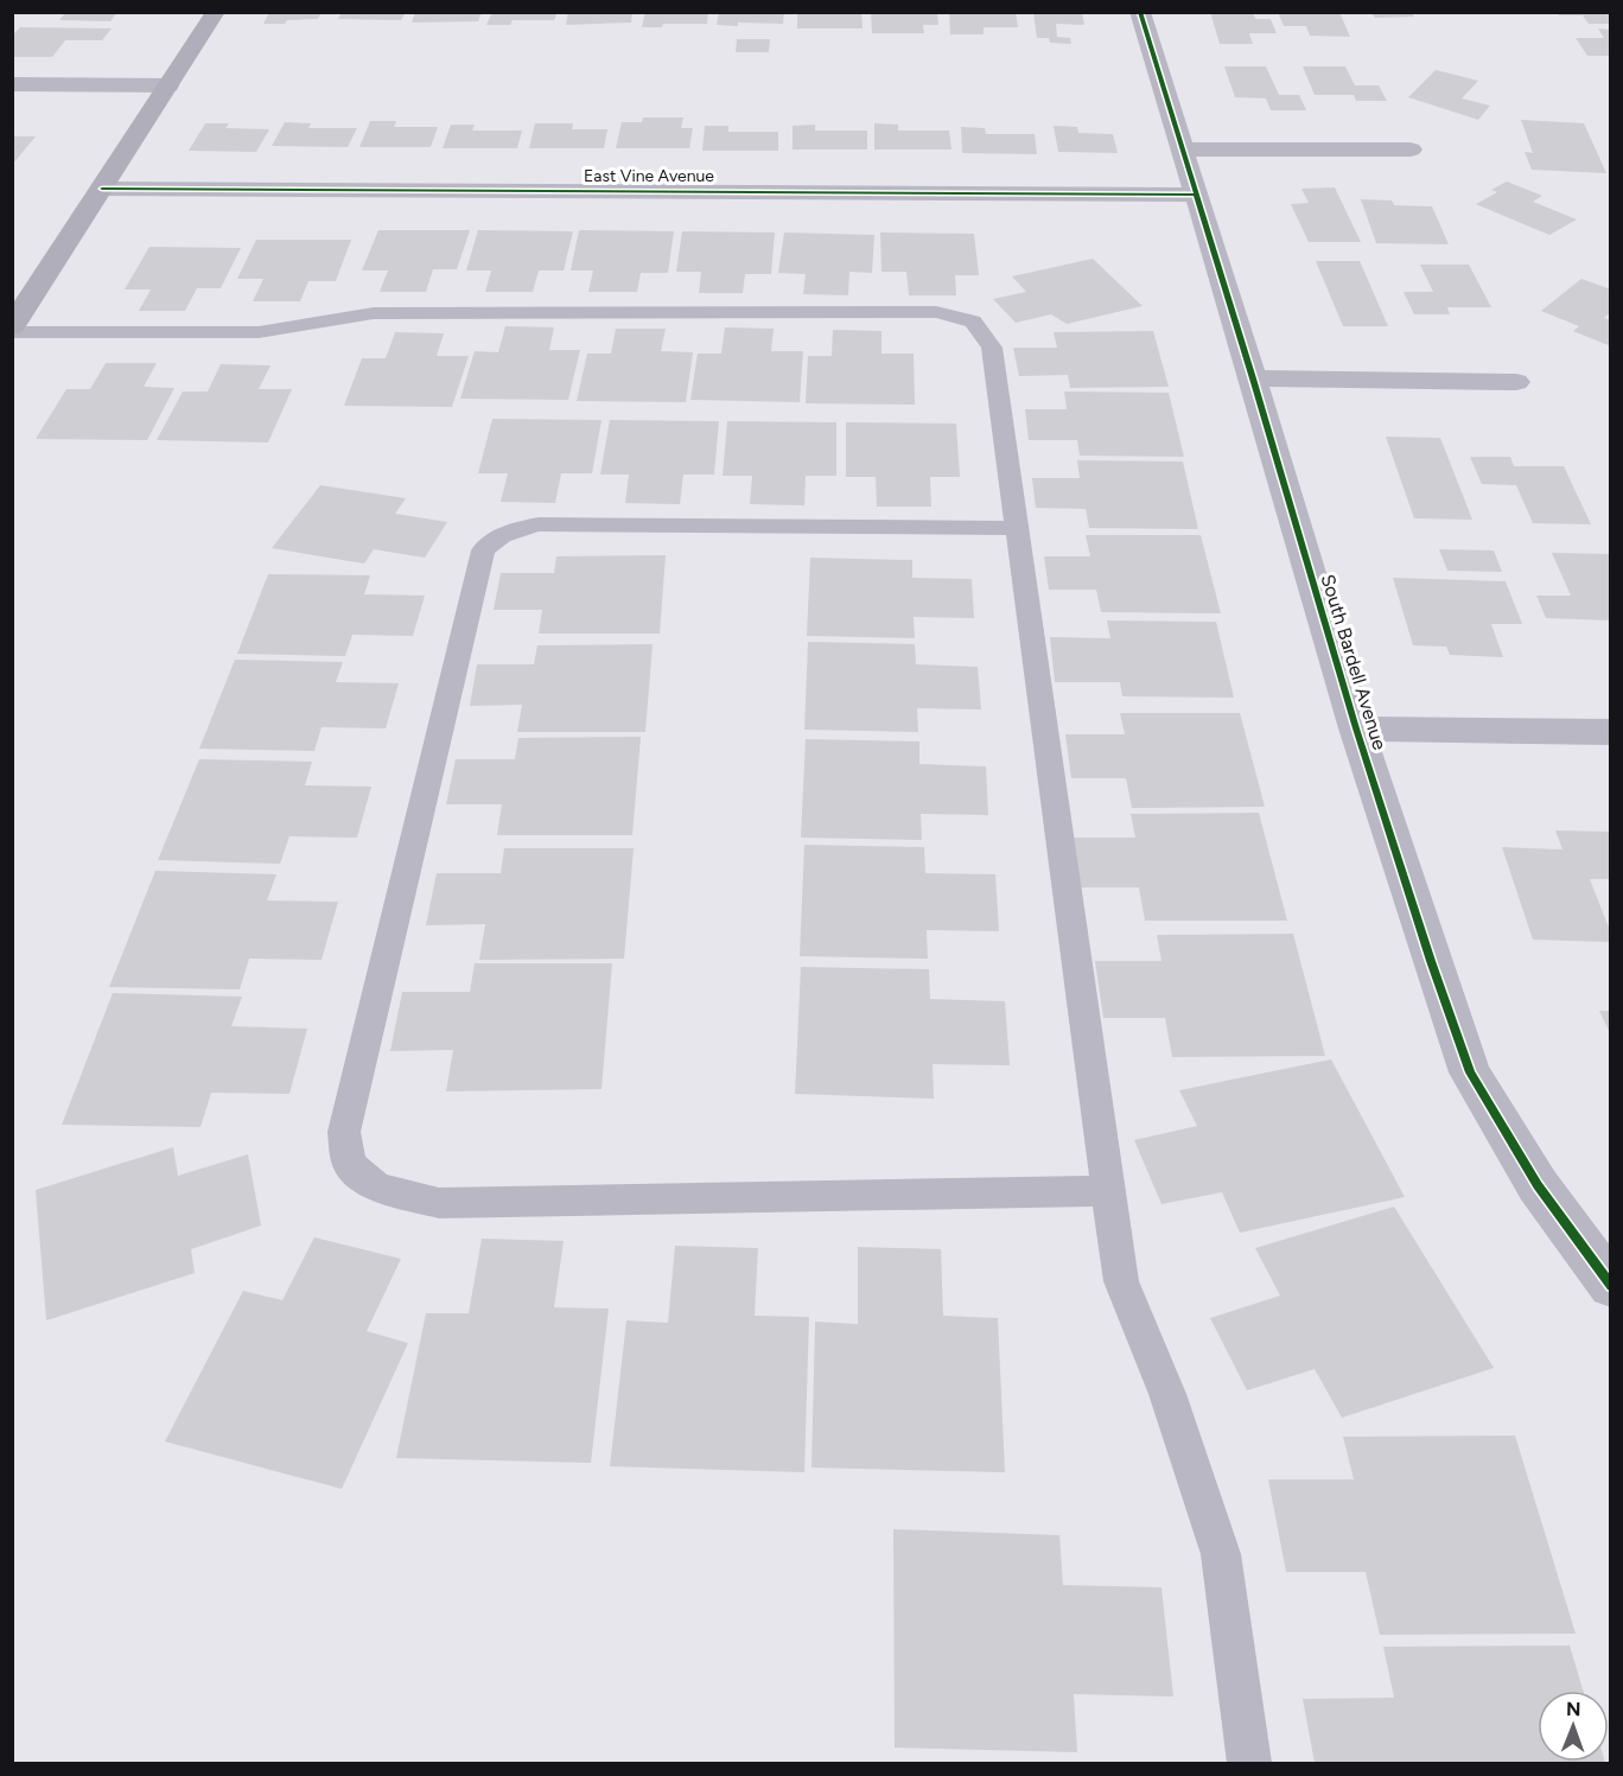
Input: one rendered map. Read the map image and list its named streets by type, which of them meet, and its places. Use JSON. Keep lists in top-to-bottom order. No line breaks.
{"streets":{"street":["East Vine Avenue","South Bardell Avenue"]},"crossings":[["East Vine Avenue","South Bardell Avenue"]],"north":"top"}
